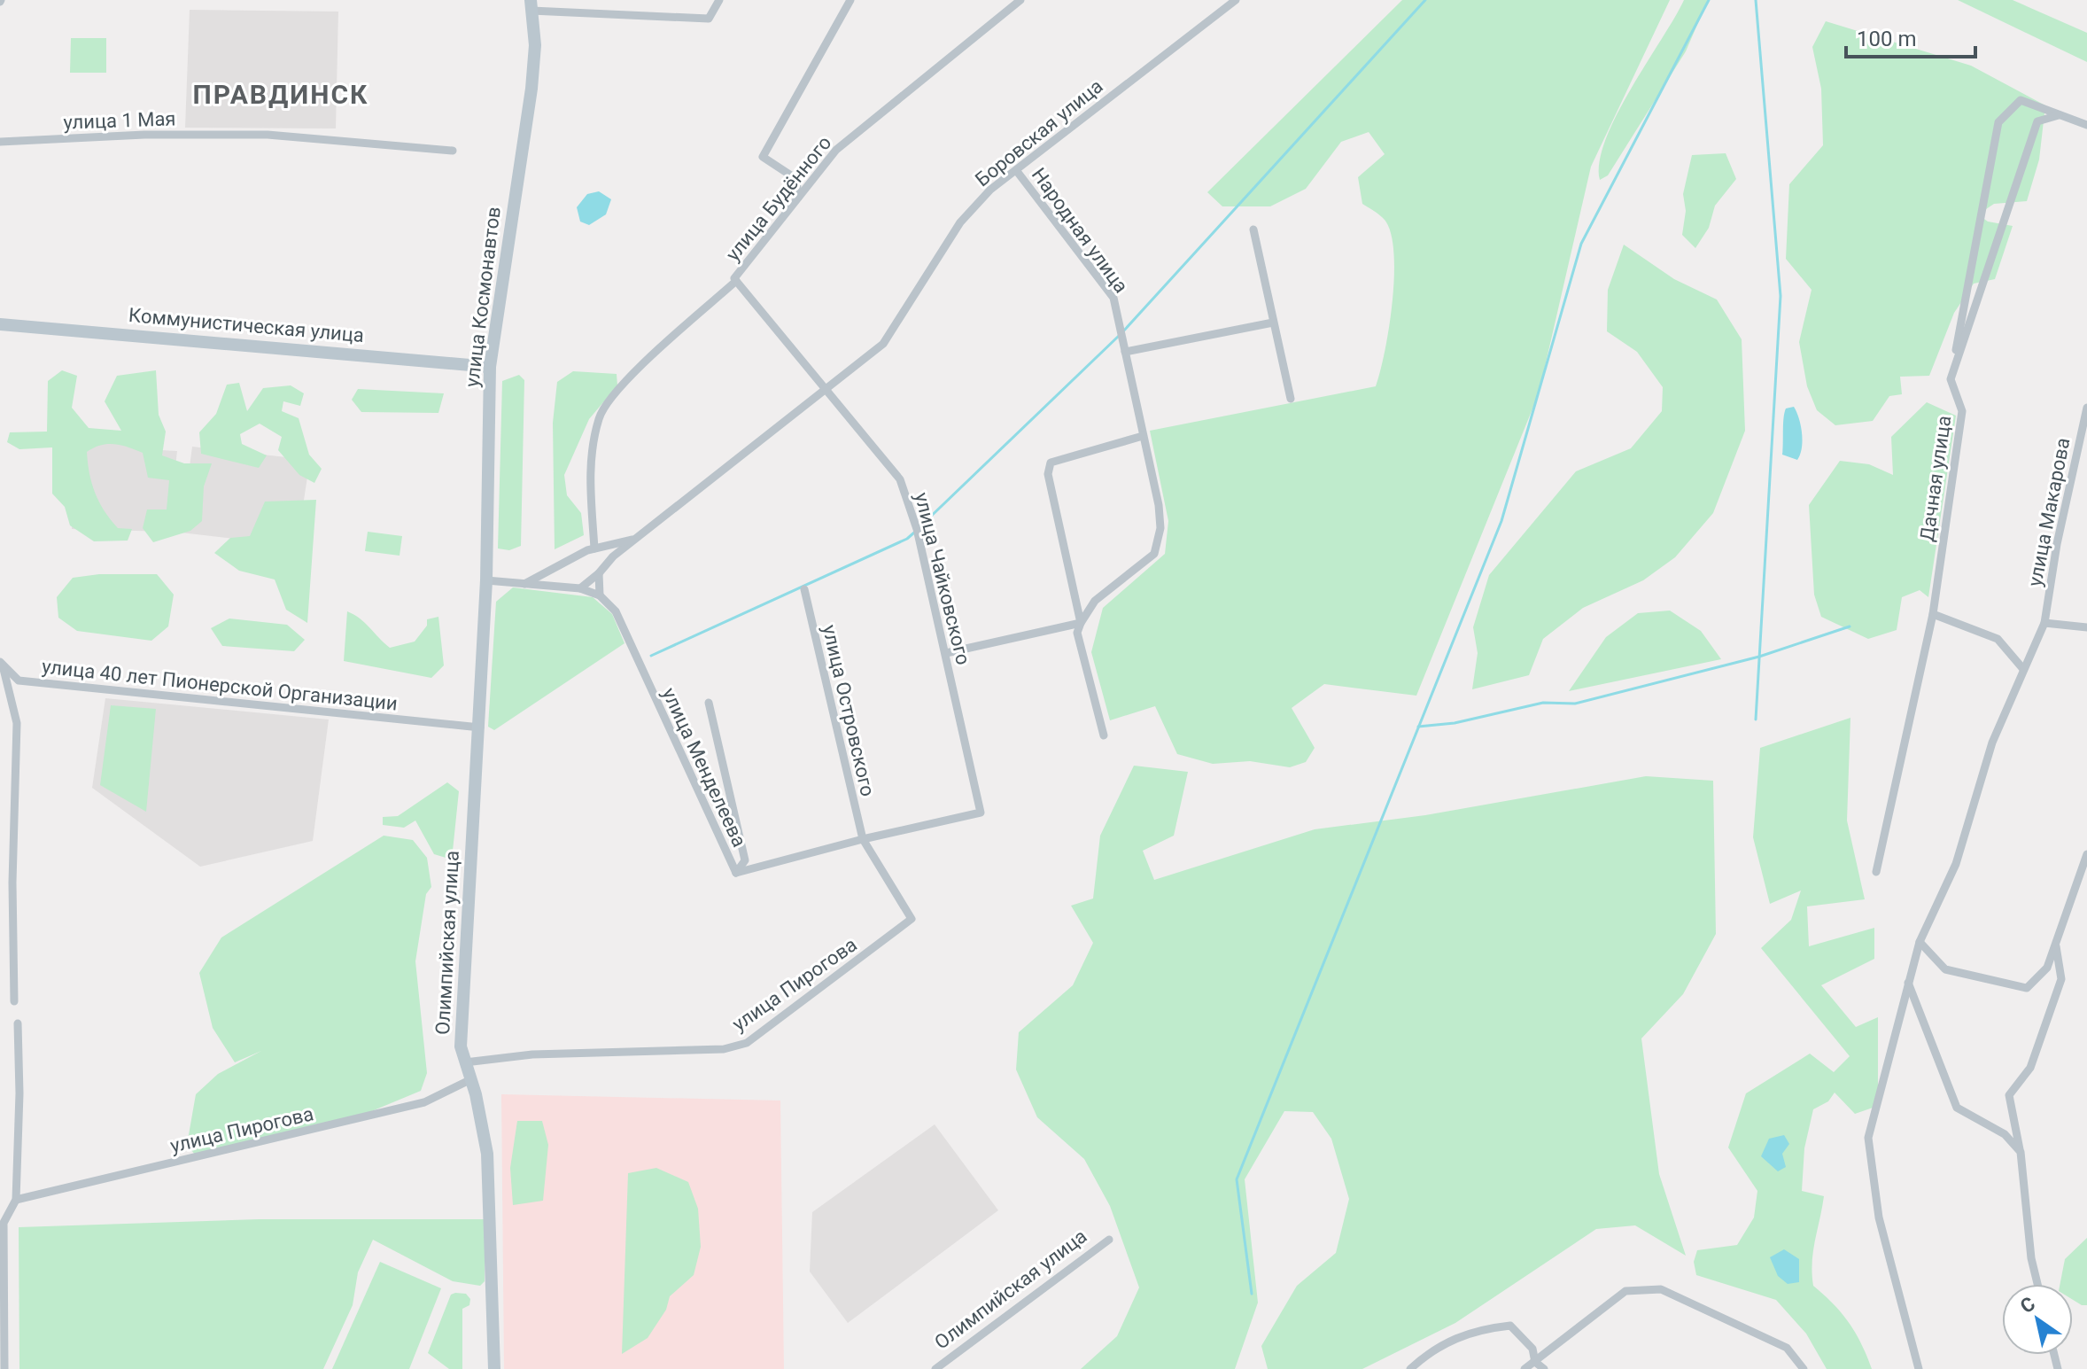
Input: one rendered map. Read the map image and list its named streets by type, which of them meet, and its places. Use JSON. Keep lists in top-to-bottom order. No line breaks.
{"streets":{"street":["улица 1 Мая","Боровская улица","улица Будённого","Народная улица","улица Космонавтов","Коммунистическая улица","Дачная улица","улица Макарова","улица Чайковского","улица 40 лет Пионерской Организации","улица Островского","улица Менделеева","Олимпийская улица","улица Пирогова"]},"crossings":[["Боровская улица","улица Будённого"],["Боровская улица","Народная улица"],["Боровская улица","улица Чайковского"],["улица Будённого","улица Чайковского"],["улица Космонавтов","Коммунистическая улица"],["улица Космонавтов","улица 40 лет Пионерской Организации"],["улица Космонавтов","Олимпийская улица"],["улица Чайковского","улица Островского"],["улица Чайковского","улица Пирогова"],["улица 40 лет Пионерской Организации","Олимпийская улица"],["улица Островского","улица Пирогова"],["Олимпийская улица","улица Пирогова"]],"districts":["ПРАВДИНСК"],"scale_bar":"100 m","north":"top left"}
